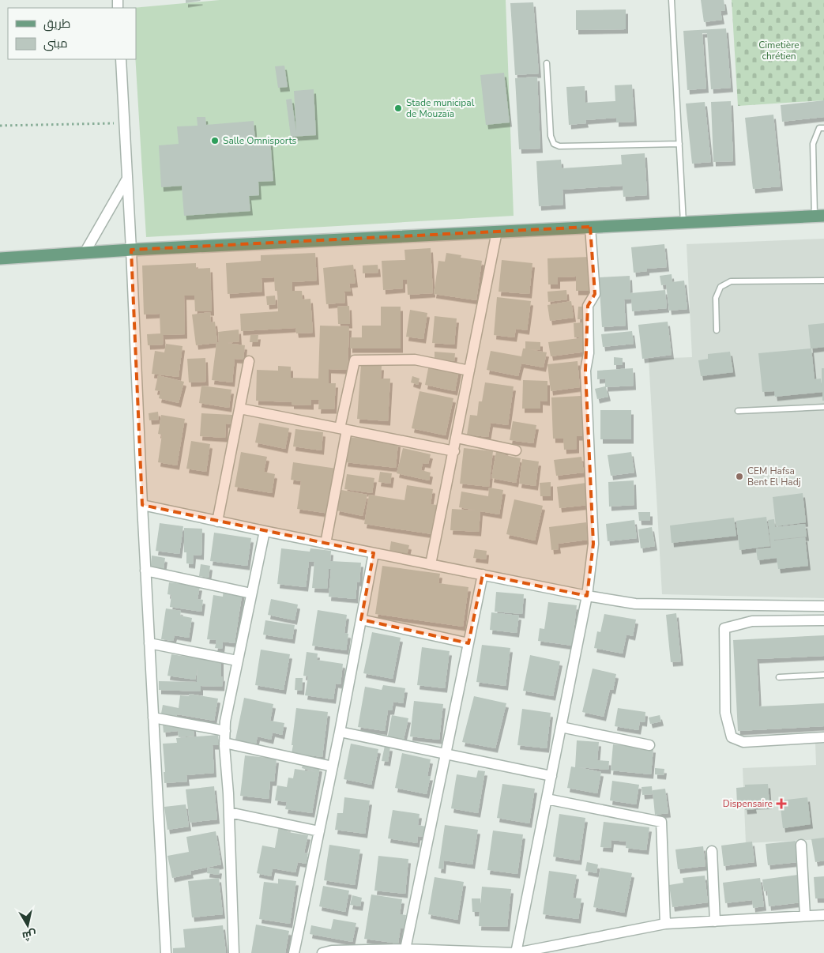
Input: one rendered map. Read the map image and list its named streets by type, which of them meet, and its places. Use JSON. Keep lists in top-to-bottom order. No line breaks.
{"parks":["Cimetière chrétien"],"places":{"other":["Stade municipal de Mouzaïa","Salle Omnisports","CEM Hafsa Bent El Hadj"],"health":["Dispensaire"]},"legend":["طريق","مبنى"],"north":"bottom"}
